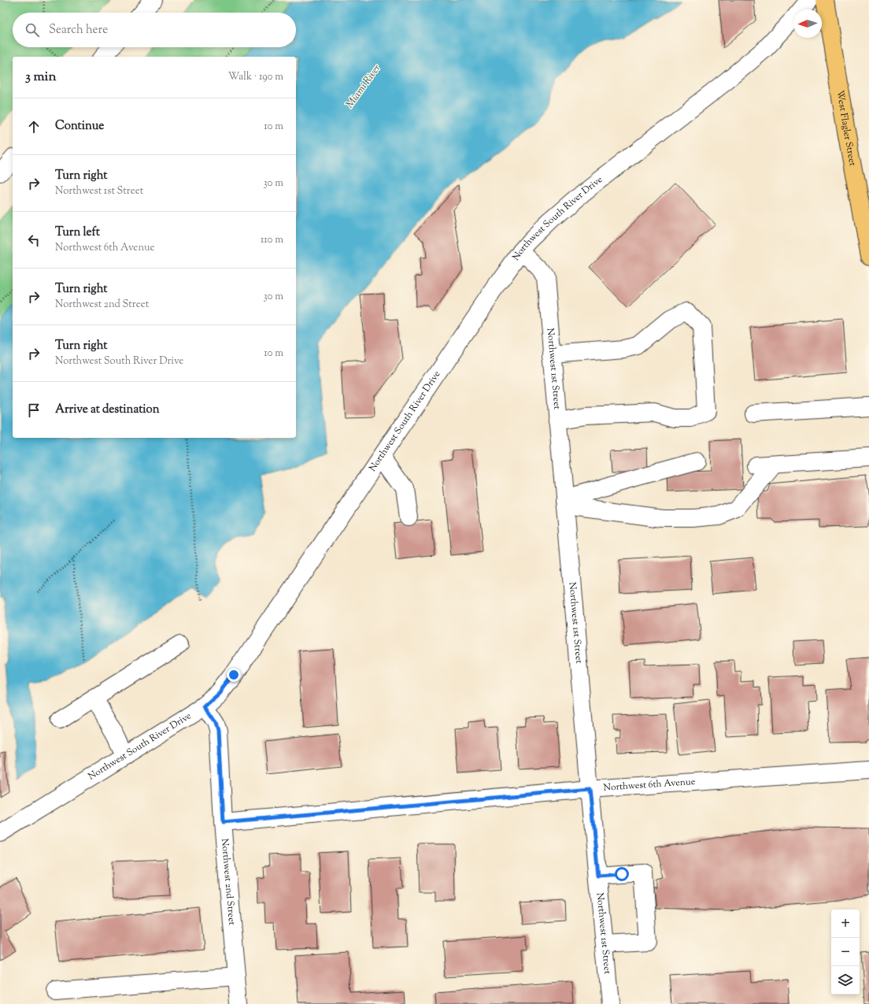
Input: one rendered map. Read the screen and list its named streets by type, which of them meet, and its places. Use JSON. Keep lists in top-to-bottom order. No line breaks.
{"streets":{"main road":["West Flagler Street"],"street":["Northwest South River Drive","Northwest 1st Street","Northwest 6th Avenue","Northwest 2nd Street"]},"crossings":[["Northwest South River Drive","Northwest 1st Street"],["Northwest South River Drive","Northwest 2nd Street"],["Northwest 1st Street","Northwest 6th Avenue"],["Northwest 6th Avenue","Northwest 2nd Street"]],"water":["Miami River"],"north":"left","page":{"search":"Search here","heading":["3 min","Walk · 190 m"],"list":[["Continue","10 m"],["Turn right","Northwest 1st Street","30 m"],["Turn left","Northwest 6th Avenue","110 m"],["Turn right","Northwest 2nd Street","30 m"],["Turn right","Northwest South River Drive","10 m"],"Arrive at destination"],"map_buttons":["+","−"]}}
